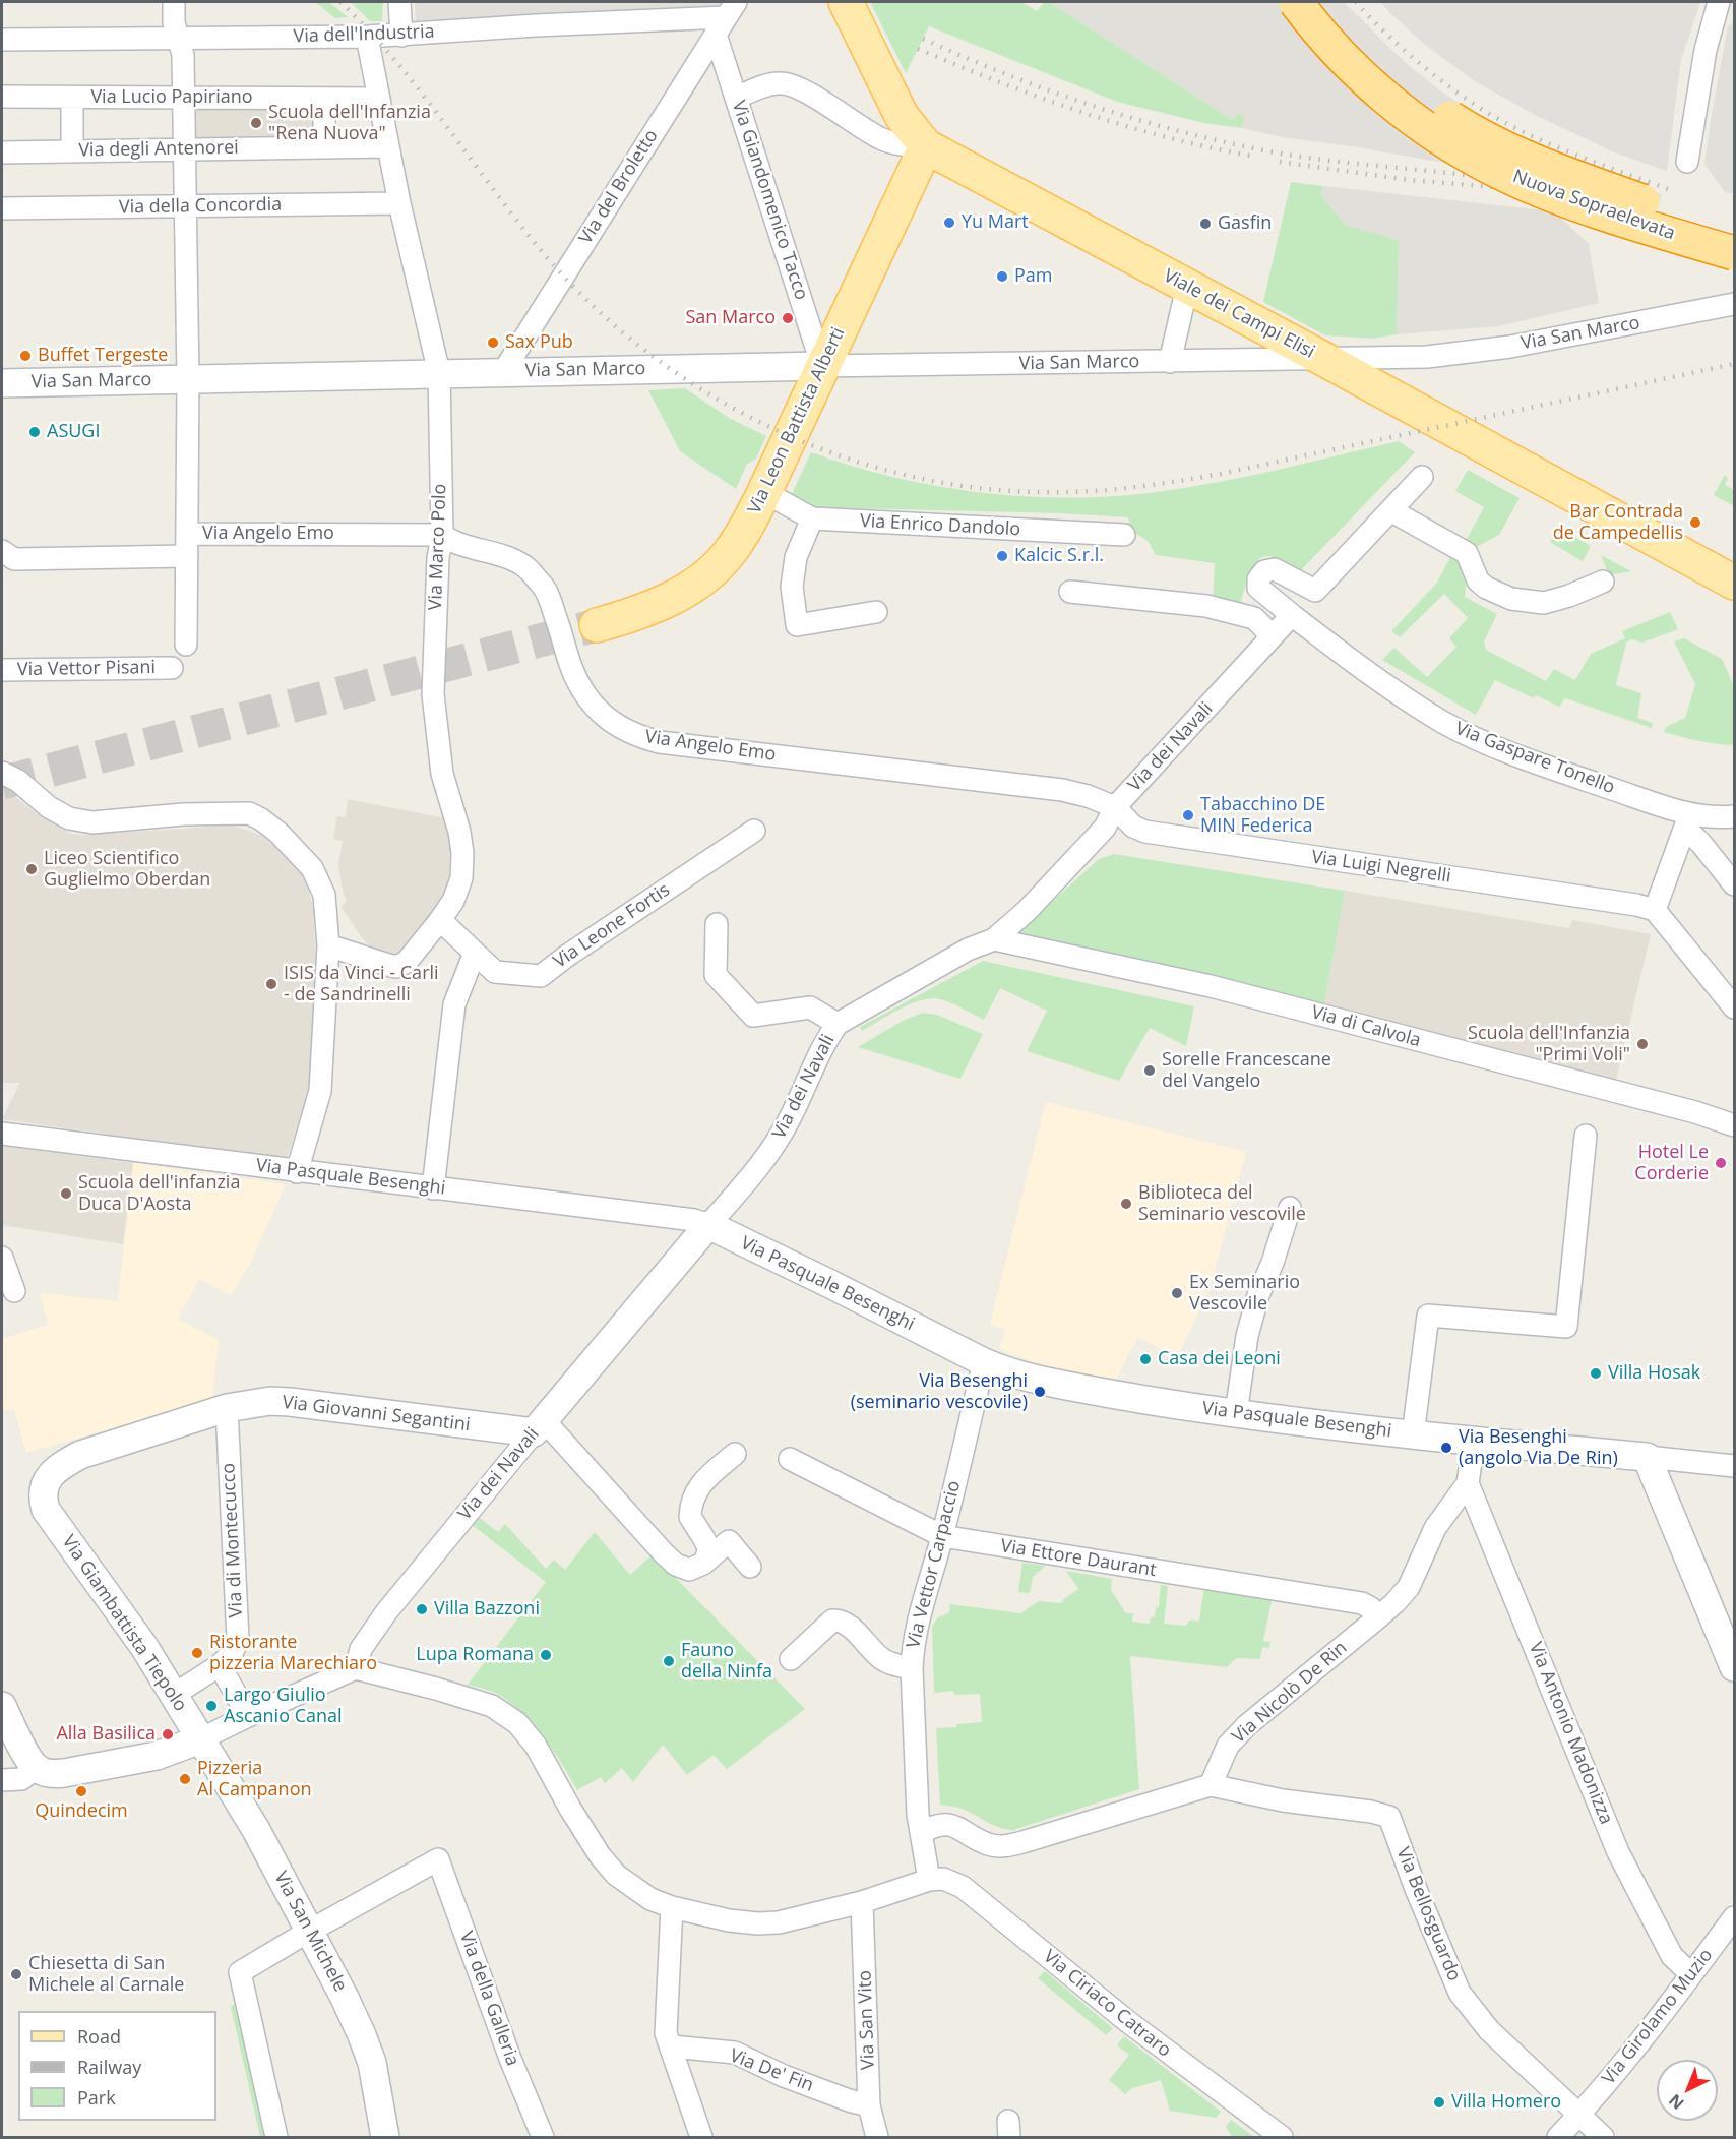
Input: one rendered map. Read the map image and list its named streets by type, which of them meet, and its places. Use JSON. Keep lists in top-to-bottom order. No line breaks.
{"streets":{"highway":["Nuova Sopraelevata"],"main road":["Viale dei Campi Elisi","Via Leon Battista Alberti"],"street":["Via dell'Industria","Via Lucio Papiriano","Via degli Antenorei","Via del Broletto","Via Giandomenico Tacco","Via della Concordia","Via San Marco","Via Enrico Dandolo","Via Angelo Emo","Via Marco Polo","Via Vettor Pisani","Via dei Navali","Via Gaspare Tonello","Via Luigi Negrelli","Via Leone Fortis","Via di Calvola","Via Pasquale Besenghi","Via Giovanni Segantini","Via di Montecucco","Via Ettore Daurant","Via Vettor Carpaccio","Via Giambattista Tiepolo","Via Nicolò De Rin","Via Antonio Madonizza","Via Bellosguardo","Via San Michele","Via della Galleria","Via Ciriaco Catraro","Via Girolamo Muzio","Via San Vito","Via De' Fin"]},"crossings":[["Via dell'Industria","Via del Broletto"],["Via dell'Industria","Via Giandomenico Tacco"],["Via dell'Industria","Via Marco Polo"],["Via Lucio Papiriano","Via Marco Polo"],["Via degli Antenorei","Via Marco Polo"],["Via del Broletto","Via Giandomenico Tacco"],["Via del Broletto","Via San Marco"],["Via Giandomenico Tacco","Viale dei Campi Elisi"],["Via Giandomenico Tacco","Via San Marco"],["Via Giandomenico Tacco","Via Leon Battista Alberti"],["Via della Concordia","Via Marco Polo"],["Viale dei Campi Elisi","Via San Marco"],["Viale dei Campi Elisi","Via Leon Battista Alberti"],["Via San Marco","Via Leon Battista Alberti"],["Via San Marco","Via Marco Polo"],["Via Leon Battista Alberti","Via Enrico Dandolo"],["Via Angelo Emo","Via Marco Polo"],["Via Angelo Emo","Via dei Navali"],["Via Angelo Emo","Via Luigi Negrelli"],["Via Marco Polo","Via Leone Fortis"],["Via dei Navali","Via Gaspare Tonello"],["Via dei Navali","Via Luigi Negrelli"],["Via dei Navali","Via di Calvola"],["Via dei Navali","Via Pasquale Besenghi"],["Via dei Navali","Via Giovanni Segantini"],["Via Pasquale Besenghi","Via Vettor Carpaccio"],["Via Pasquale Besenghi","Via Nicolò De Rin"],["Via Giovanni Segantini","Via di Montecucco"],["Via Giovanni Segantini","Via Giambattista Tiepolo"],["Via Ettore Daurant","Via Vettor Carpaccio"],["Via Ettore Daurant","Via Nicolò De Rin"],["Via Vettor Carpaccio","Via Ciriaco Catraro"],["Via Giambattista Tiepolo","Via San Michele"],["Via Nicolò De Rin","Via Antonio Madonizza"],["Via Nicolò De Rin","Via Bellosguardo"],["Via Antonio Madonizza","Via Girolamo Muzio"],["Via Bellosguardo","Via Girolamo Muzio"],["Via San Michele","Via della Galleria"],["Via San Vito","Via De' Fin"]],"places":["Scuola dell'Infanzia \"Rena Nuova\"","Yu Mart","Gasfin","Pam","San Marco","Sax Pub","Buffet Tergeste","ASUGI","Bar Contrada de Campedellis","Kalcic S.r.l.","Tabacchino DE MIN Federica","Liceo Scientifico Guglielmo Oberdan","ISIS da Vinci - Carli - de Sandrinelli","Scuola dell'Infanzia \"Primi Voli\"","Sorelle Francescane del Vangelo","Hotel Le Corderie","Scuola dell'infanzia Duca D'Aosta","Biblioteca del Seminario vescovile","Ex Seminario Vescovile","Casa dei Leoni","Villa Hosak","Via Besenghi (seminario vescovile)","Via Besenghi (angolo Via De Rin)","Villa Bazzoni","Ristorante pizzeria Marechiaro","Lupa Romana","Fauno della Ninfa","Largo Giulio Ascanio Canal","Alla Basilica","Pizzeria Al Campanon","Quindecim","Chiesetta di San Michele al Carnale","Villa Homero"],"legend":["Road","Railway","Park"],"north":"bottom left"}
